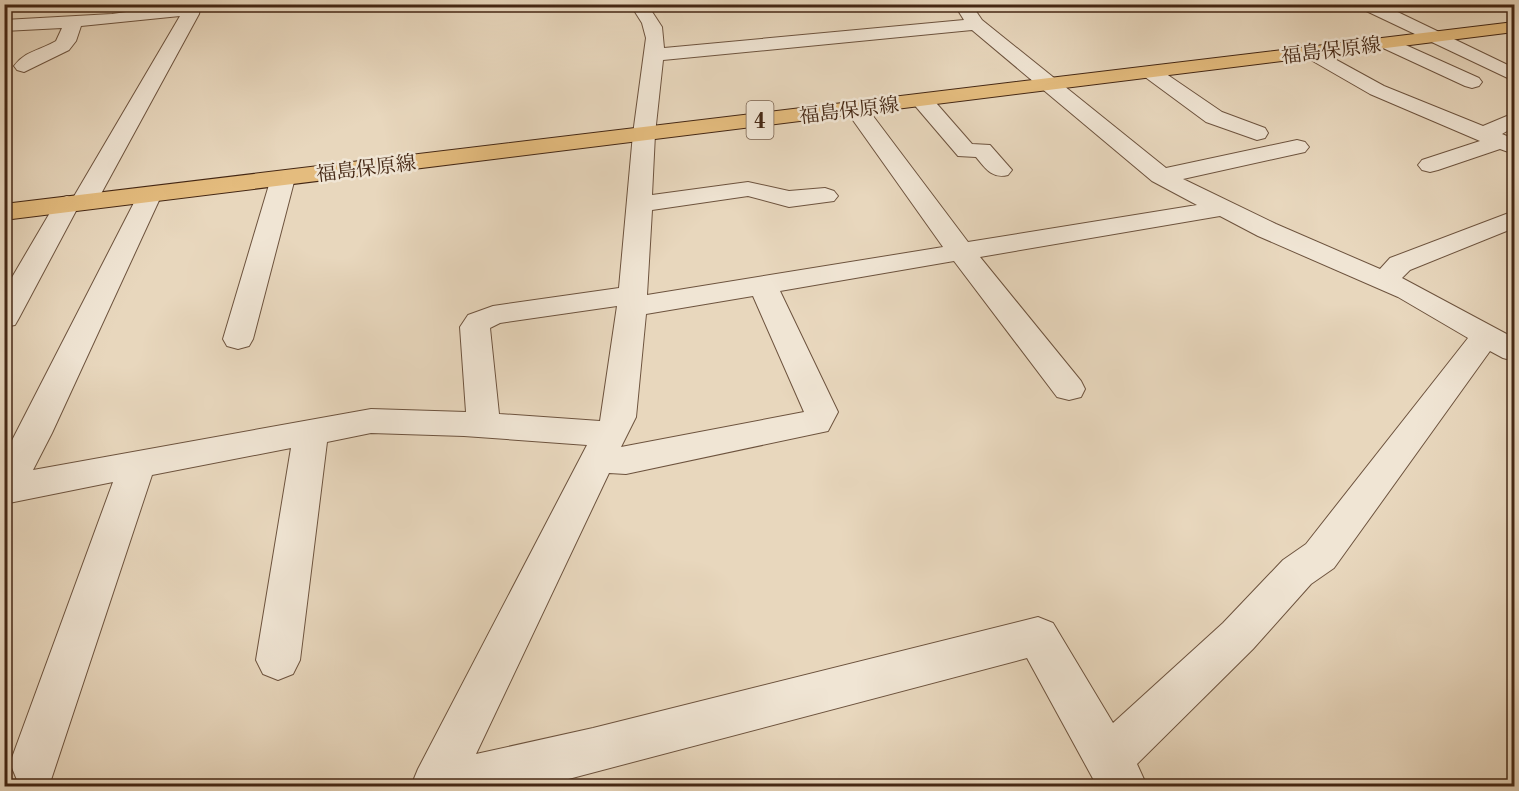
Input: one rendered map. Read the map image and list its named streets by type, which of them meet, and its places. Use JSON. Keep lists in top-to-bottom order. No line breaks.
{"streets":{"main road":["福島保原線","4"]}}
